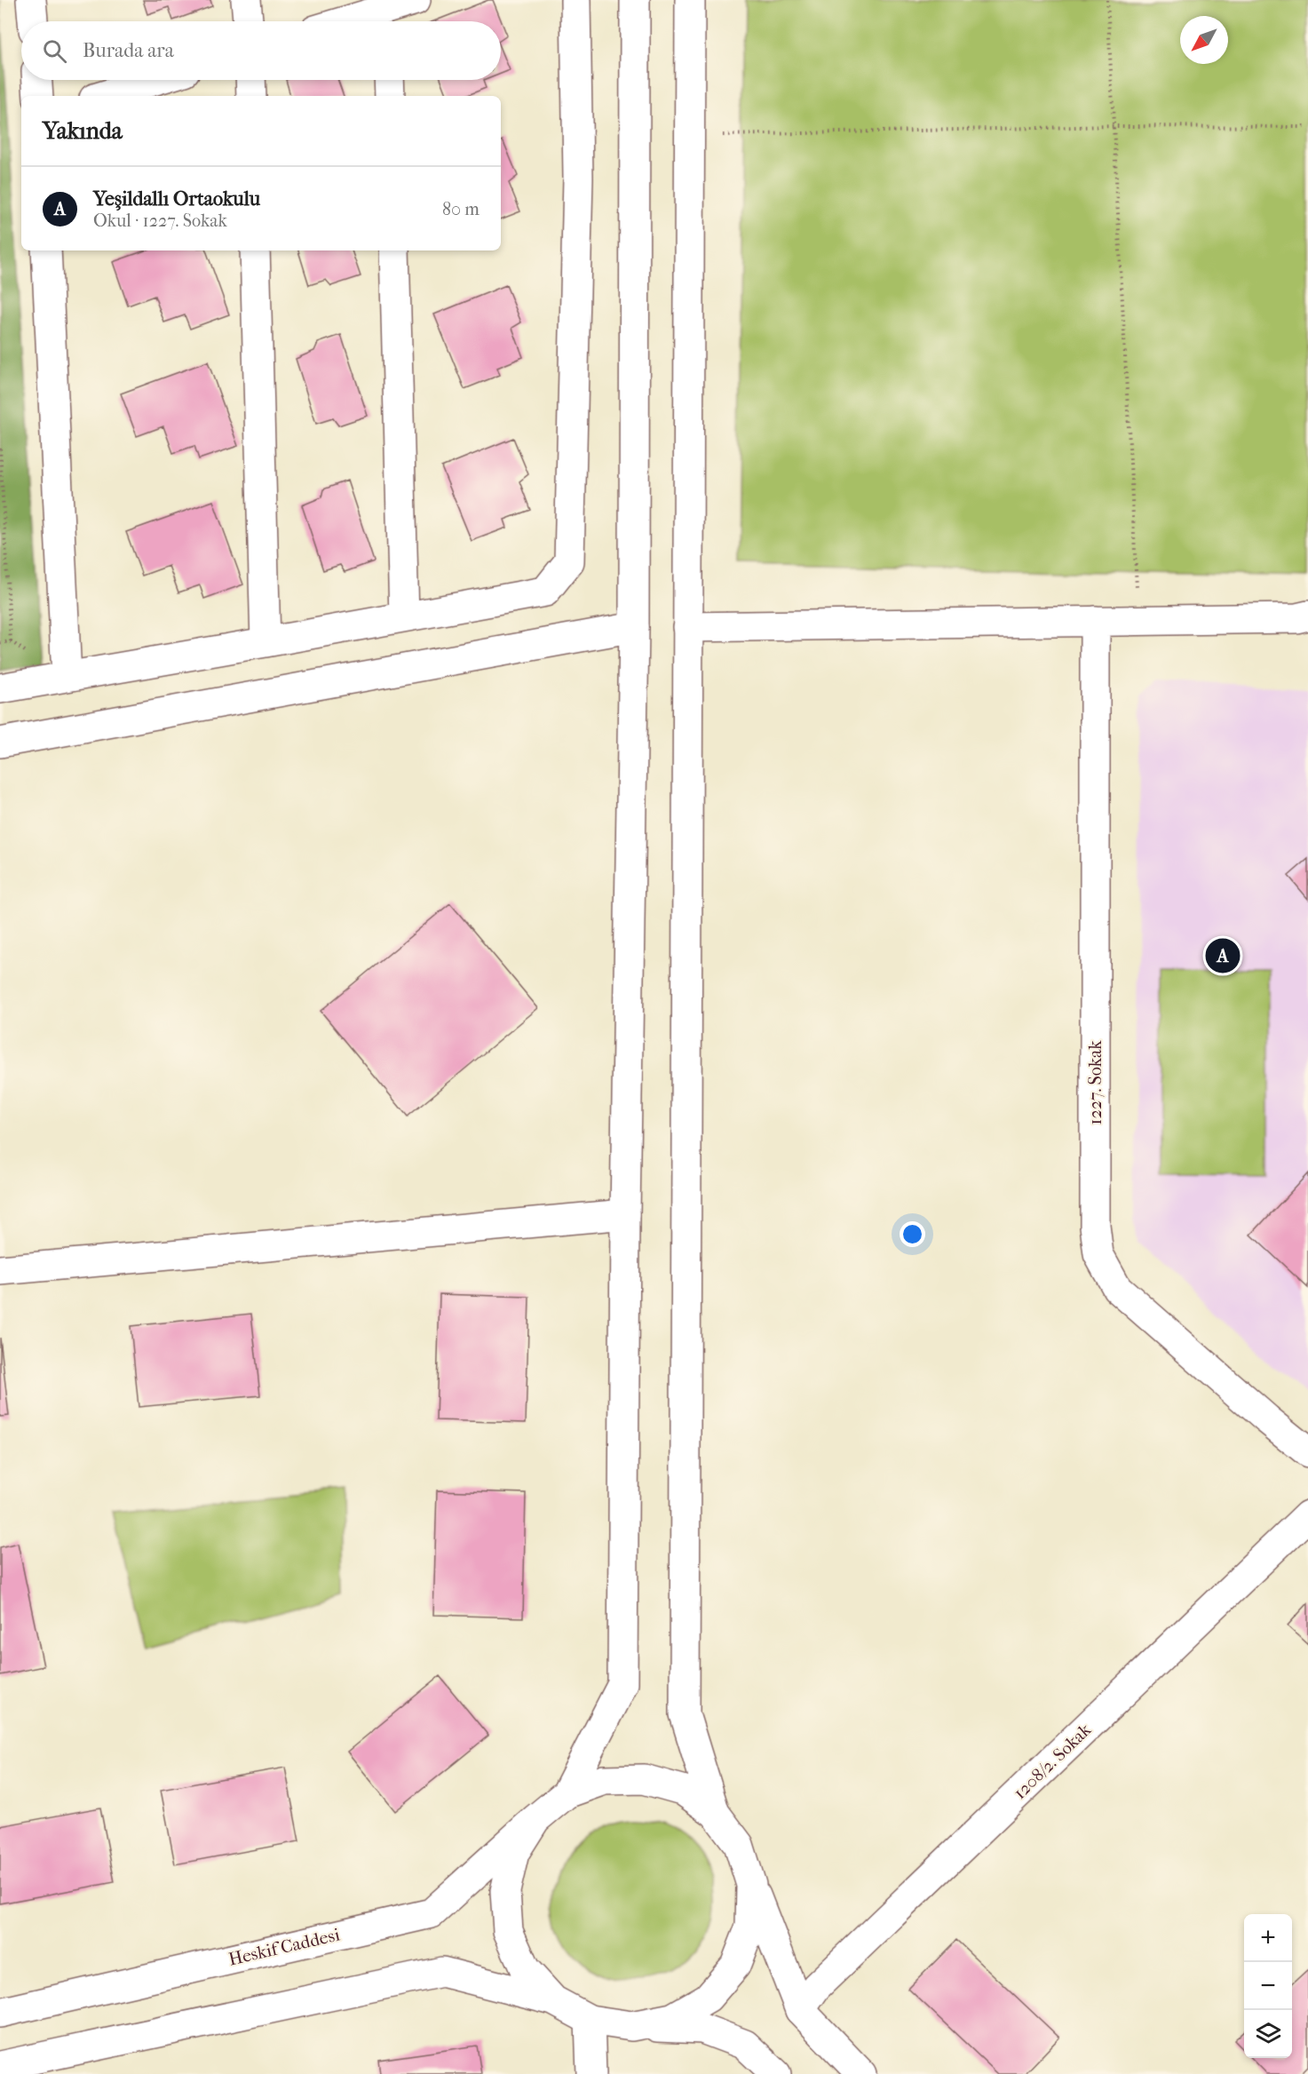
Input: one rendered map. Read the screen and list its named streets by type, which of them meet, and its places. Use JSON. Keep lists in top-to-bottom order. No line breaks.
{"streets":{"main road":["1227. Sokak","1208/2. Sokak","Heskif Caddesi"]},"north":"bottom left","page":{"search":"Burada ara","heading":"Yakında","list":[{"mark":"A","name":"Yeşildallı Ortaokulu","note":"Okul · 1227. Sokak","value":"80 m"}],"pins":"A","map_buttons":["+","−"]}}
